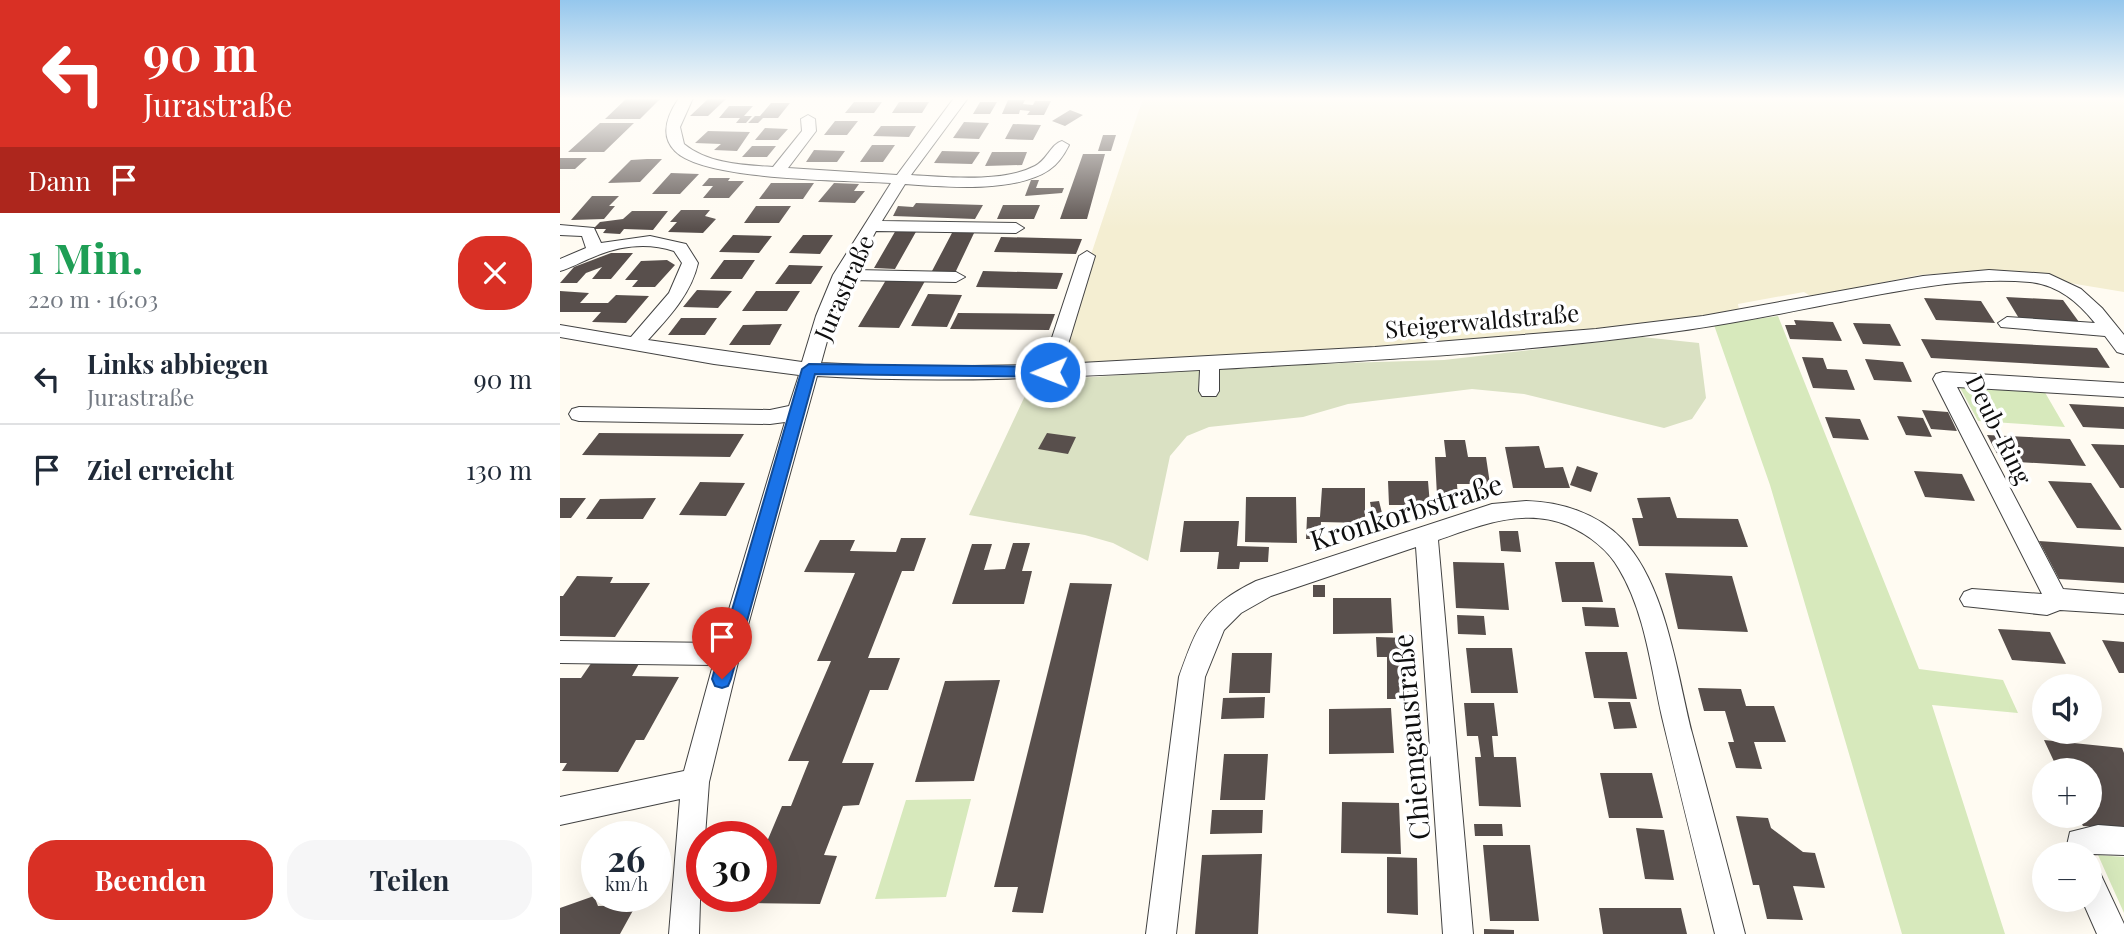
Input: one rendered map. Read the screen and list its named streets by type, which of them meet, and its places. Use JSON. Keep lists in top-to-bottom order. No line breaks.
{"streets":{"street":["Jurastraße","Steigerwaldstraße","Deub-Ring","Kronkorbstraße","Chiemgaustraße"]},"crossings":[["Jurastraße","Steigerwaldstraße"],["Kronkorbstraße","Chiemgaustraße"]],"page":{"turn":["90 m","Jurastraße"],"then":"Dann","heading":["1 Min.","220 m · 16:03"],"list":[{"name":"Links abbiegen","note":"Jurastraße","value":"90 m"},{"name":"Ziel erreicht","value":"130 m"}],"map_buttons":["+","−"],"speed":"26 km/h","limit":"30","buttons":["Beenden","Teilen"]}}
